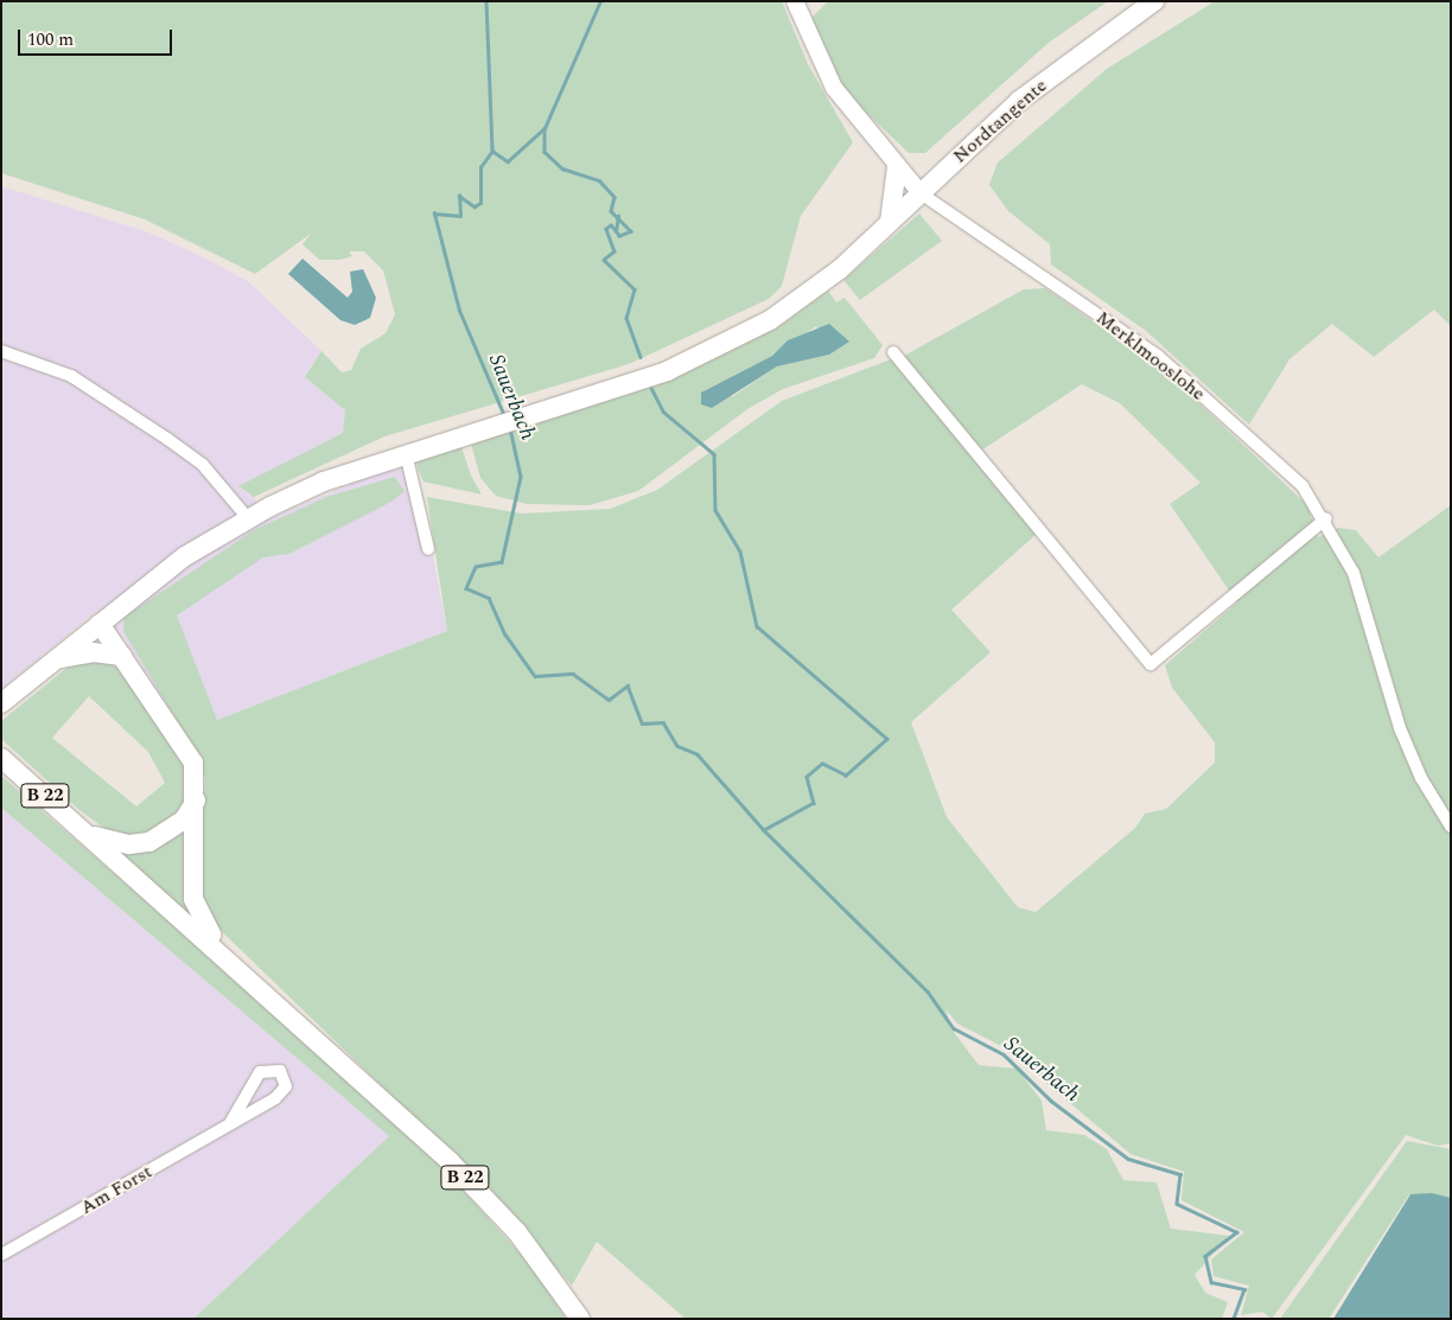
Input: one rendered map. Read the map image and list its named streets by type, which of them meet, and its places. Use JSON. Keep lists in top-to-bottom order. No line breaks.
{"streets":{"main road":["Nordtangente","B 22"],"street":["Merklmooslohe","Am Forst"]},"crossings":[["Nordtangente","Merklmooslohe"]],"water":["Sauerbach"],"scale_bar":"100 m"}
